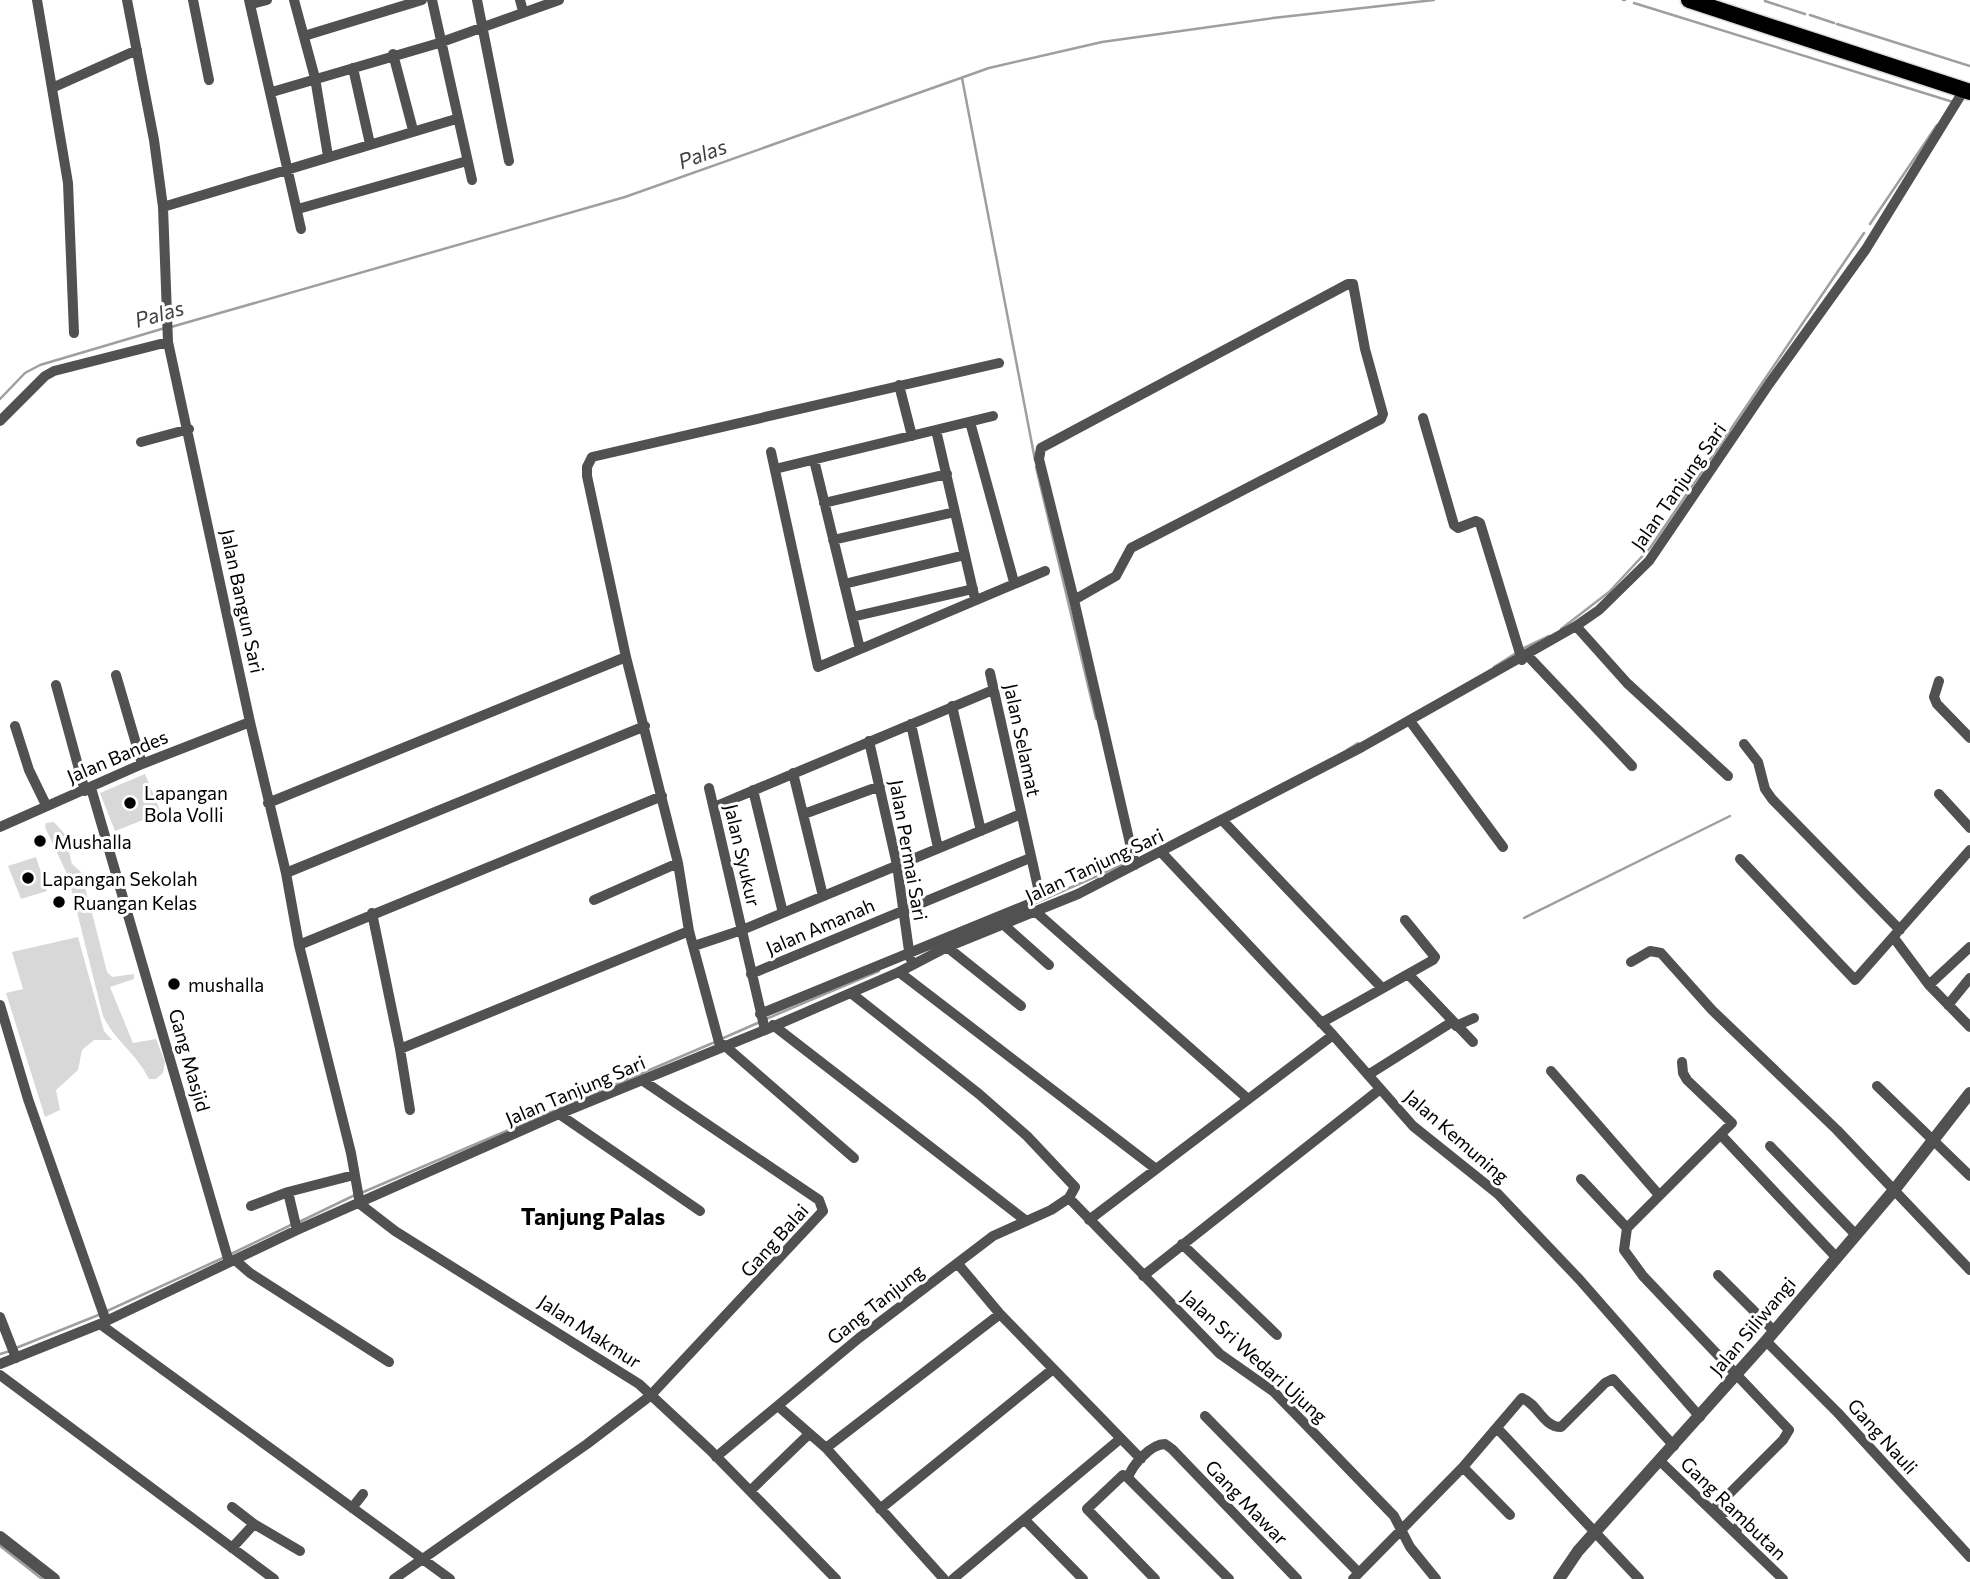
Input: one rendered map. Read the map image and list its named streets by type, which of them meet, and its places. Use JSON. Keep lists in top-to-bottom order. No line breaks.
{"streets":{"street":["Jalan Tanjung Sari","Jalan Bangun Sari","Jalan Selamat","Jalan Bandes","Jalan Permai Sari","Jalan Syukur","Jalan Amanah","Gang Masjid","Jalan Kemuning","Gang Balai","Gang Tanjung","Jalan Siliwangi","Jalan Makmur","Jalan Sri Wedari Ujung","Gang Nauli","Gang Mawar","Gang Rambutan"]},"crossings":[["Jalan Tanjung Sari","Jalan Bangun Sari"],["Jalan Tanjung Sari","Jalan Permai Sari"],["Jalan Tanjung Sari","Jalan Syukur"],["Jalan Tanjung Sari","Gang Masjid"],["Jalan Tanjung Sari","Jalan Kemuning"],["Jalan Tanjung Sari","Gang Balai"],["Jalan Tanjung Sari","Jalan Makmur"],["Jalan Bangun Sari","Jalan Bandes"],["Jalan Bangun Sari","Jalan Makmur"],["Jalan Selamat","Jalan Amanah"],["Jalan Bandes","Gang Masjid"],["Jalan Permai Sari","Jalan Amanah"],["Jalan Syukur","Jalan Amanah"],["Jalan Kemuning","Jalan Siliwangi"],["Gang Balai","Jalan Makmur"],["Gang Tanjung","Jalan Makmur"],["Gang Tanjung","Jalan Sri Wedari Ujung"],["Jalan Siliwangi","Gang Nauli"],["Jalan Siliwangi","Gang Rambutan"]],"districts":["Tanjung Palas"],"water":["Palas"],"places":["Lapangan Bola Volli","Mushalla","Lapangan Sekolah","Ruangan Kelas","mushalla"]}
